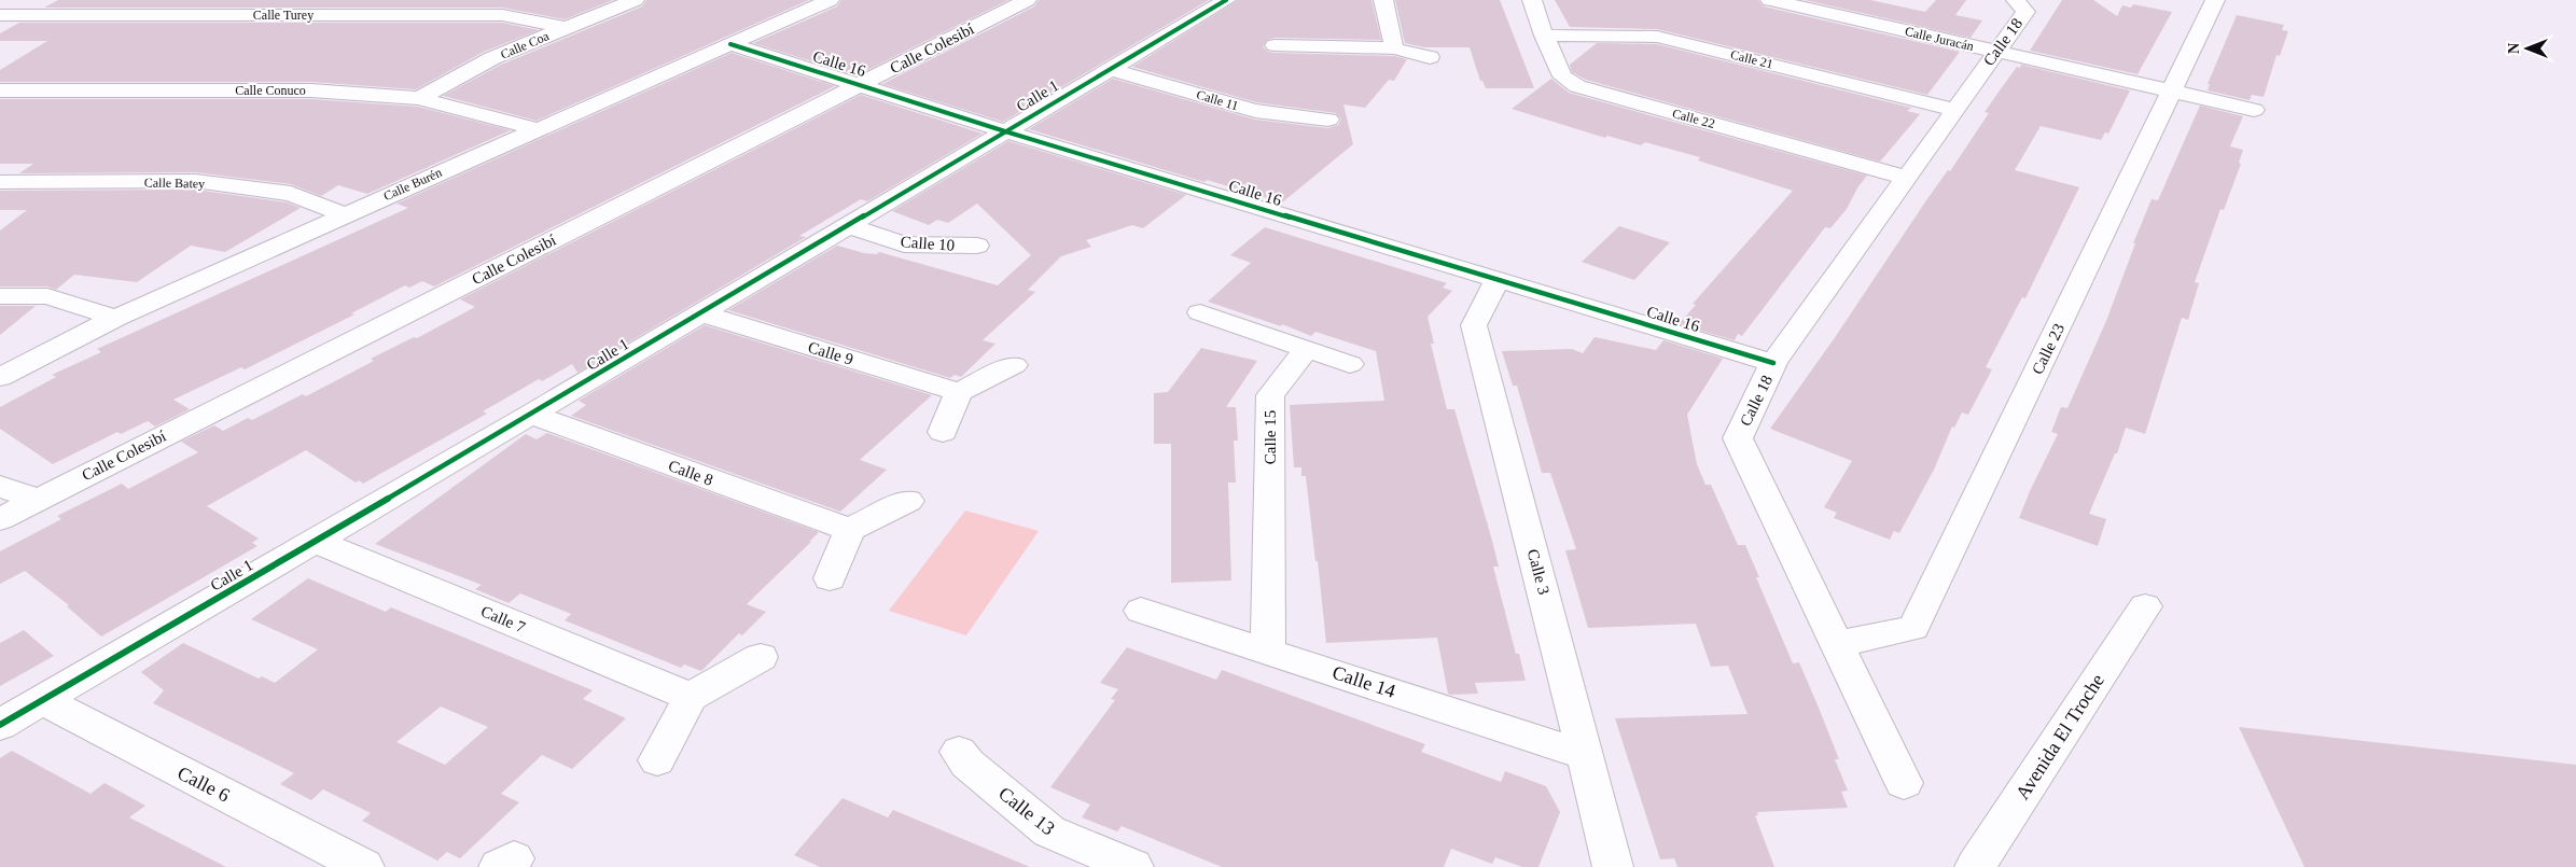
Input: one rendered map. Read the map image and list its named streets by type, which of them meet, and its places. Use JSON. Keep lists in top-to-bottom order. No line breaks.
{"streets":{"street":["Calle Turey","Calle Juracán","Calle 18","Calle Coa","Calle Colesibí","Calle 21","Calle 16","Calle Conuco","Calle 1","Calle 11","Calle 22","Calle Batey","Calle Burén","Calle 10","Calle 23","Calle 9","Calle 15","Calle 8","Calle 3","Calle 7","Calle 14","Avenida El Troche","Calle 6","Calle 13"]},"crossings":[["Calle Turey","Calle Coa"],["Calle Juracán","Calle 18"],["Calle Juracán","Calle 23"],["Calle 18","Calle 21"],["Calle 18","Calle 16"],["Calle 18","Calle 22"],["Calle 18","Calle 23"],["Calle Coa","Calle Conuco"],["Calle Colesibí","Calle 16"],["Calle 21","Calle 22"],["Calle 16","Calle 1"],["Calle 16","Calle Burén"],["Calle 16","Calle 3"],["Calle Conuco","Calle Burén"],["Calle 1","Calle 11"],["Calle 1","Calle 10"],["Calle 1","Calle 9"],["Calle 1","Calle 8"],["Calle 1","Calle 7"],["Calle 1","Calle 6"],["Calle Batey","Calle Burén"],["Calle 15","Calle 14"],["Calle 3","Calle 14"]],"north":"left"}
